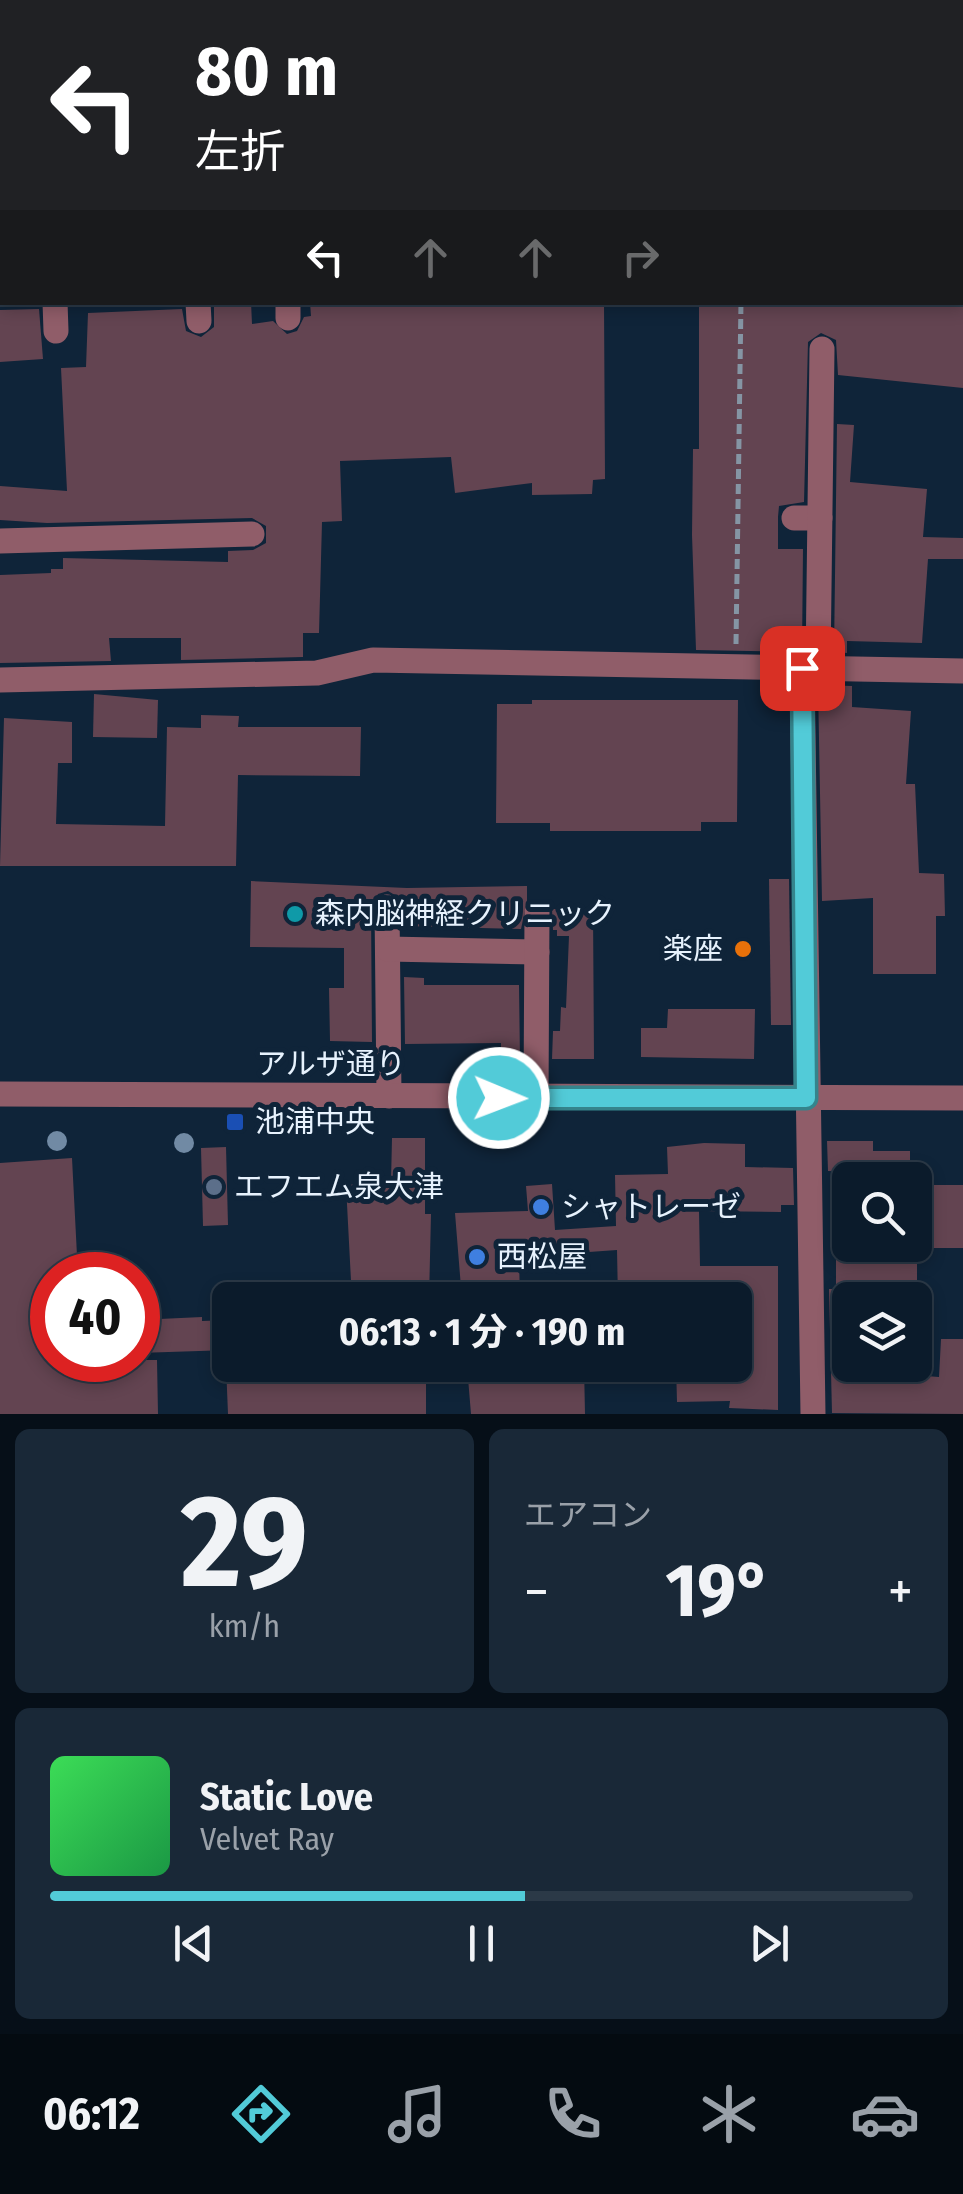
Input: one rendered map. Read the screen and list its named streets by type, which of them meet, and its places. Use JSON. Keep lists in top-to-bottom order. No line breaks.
{"streets":{"street":["アルザ通り"]},"places":{"other":["森内脳神経クリニック","楽座","エフエム泉大津","シャトレーゼ","西松屋"],"transit":["池浦中央"]},"page":{"turn":["80 m","左折"],"limit":"40","trip":"06:13 · 1 分 · 190 m","tile":[["29","km/h"],"エアコン"],"heat":["−","19°","+"],"song":["Static Love","Velvet Ray"],"tabs":"06:12"}}
